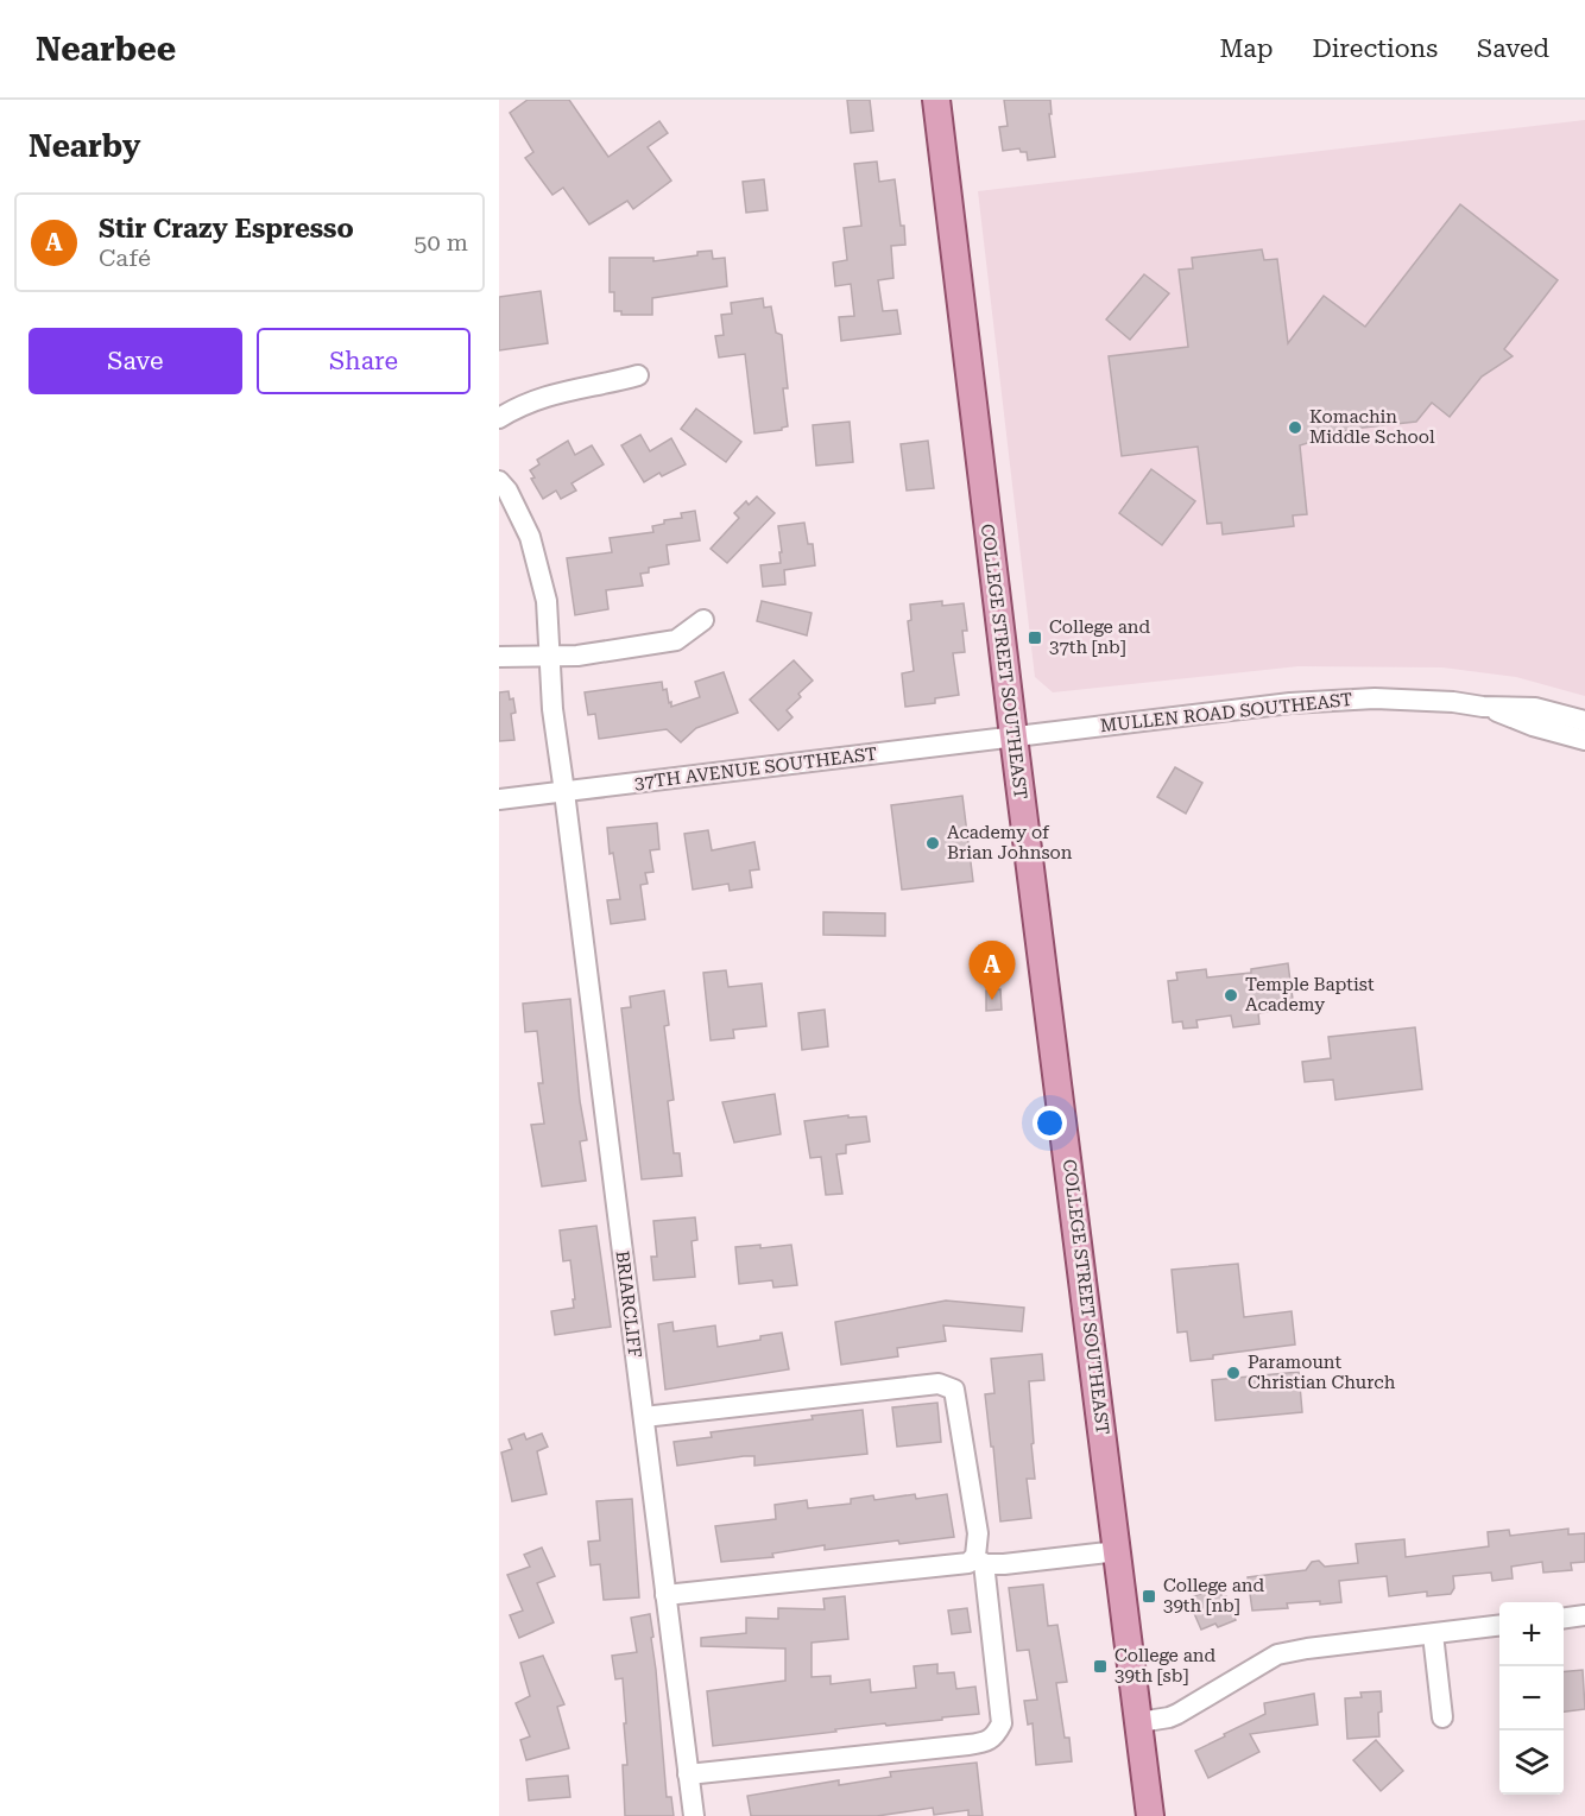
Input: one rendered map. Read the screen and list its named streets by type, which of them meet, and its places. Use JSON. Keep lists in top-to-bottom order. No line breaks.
{"streets":{"main road":["COLLEGE STREET SOUTHEAST"],"street":["MULLEN ROAD SOUTHEAST","37TH AVENUE SOUTHEAST","BRIARCLIFF"]},"crossings":[["COLLEGE STREET SOUTHEAST","MULLEN ROAD SOUTHEAST"],["COLLEGE STREET SOUTHEAST","37TH AVENUE SOUTHEAST"],["MULLEN ROAD SOUTHEAST","37TH AVENUE SOUTHEAST"],["37TH AVENUE SOUTHEAST","BRIARCLIFF"]],"places":{"other":["Komachin Middle School","Academy of Brian Johnson","Temple Baptist Academy","Paramount Christian Church"],"transit":["College and 37th [nb]","College and 39th [nb]","College and 39th [sb]"]},"page":{"header":"Nearbee","nav":["Map","Directions","Saved"],"heading":"Nearby","list":[{"mark":"A","name":"Stir Crazy Espresso","note":"Café","value":"50 m"}],"buttons":["Save","Share"],"pins":"A","map_buttons":["+","−"]}}
